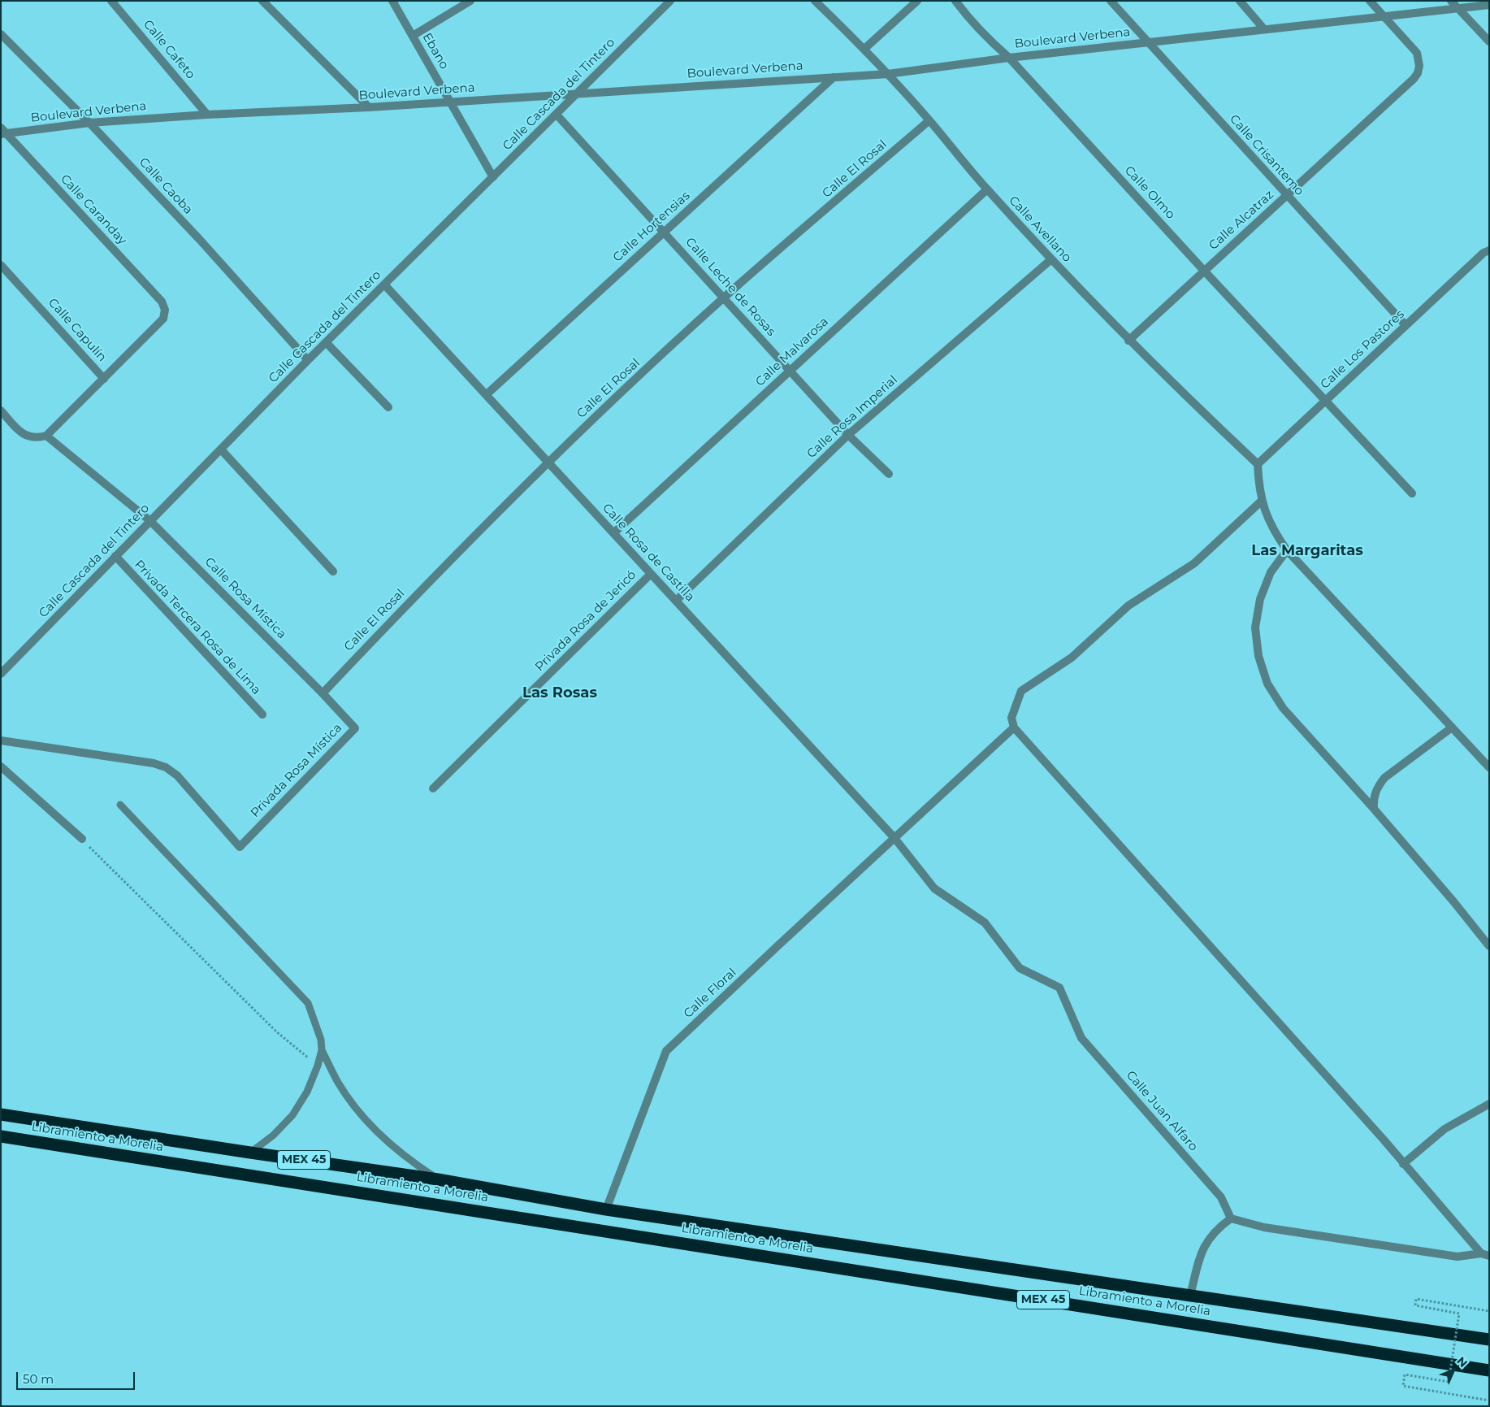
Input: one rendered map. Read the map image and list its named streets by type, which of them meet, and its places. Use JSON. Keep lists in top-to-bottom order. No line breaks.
{"streets":{"highway":["Libramiento a Morelia","MEX 45"],"street":["Boulevard Verbena","Calle Cafeto","Ebano","Calle Cascada del Tintero","Calle Crisantemo","Calle El Rosal","Calle Caoba","Calle Olmo","Calle Caranday","Calle Alcatraz","Calle Hortensias","Calle Avellano","Calle Leche de Rosas","Calle Capulín","Calle Los Pastores","Calle Malvarosa","Calle Rosa Imperial","Calle Rosa de Castilla","Calle Rosa Mística","Privada Rosa de Jericó","Privada Tercera Rosa de Lima","Privada Rosa Mística","Calle Floral","Calle Juan Alfaro"]},"crossings":[["Boulevard Verbena","Calle Cafeto"],["Boulevard Verbena","Ebano"],["Boulevard Verbena","Calle Cascada del Tintero"],["Boulevard Verbena","Calle Crisantemo"],["Boulevard Verbena","Calle Caoba"],["Boulevard Verbena","Calle Olmo"],["Boulevard Verbena","Calle Caranday"],["Boulevard Verbena","Calle Alcatraz"],["Boulevard Verbena","Calle Hortensias"],["Boulevard Verbena","Calle Avellano"],["Ebano","Calle Cascada del Tintero"],["Calle Cascada del Tintero","Calle Caoba"],["Calle Cascada del Tintero","Calle Leche de Rosas"],["Calle Cascada del Tintero","Calle Rosa de Castilla"],["Calle Cascada del Tintero","Calle Rosa Mística"],["Calle Cascada del Tintero","Privada Tercera Rosa de Lima"],["Calle Crisantemo","Calle Alcatraz"],["Calle Crisantemo","Calle Los Pastores"],["Calle El Rosal","Calle Avellano"],["Calle El Rosal","Calle Leche de Rosas"],["Calle El Rosal","Calle Rosa de Castilla"],["Calle El Rosal","Calle Rosa Mística"],["Calle El Rosal","Privada Rosa Mística"],["Calle Olmo","Calle Alcatraz"],["Calle Olmo","Calle Los Pastores"],["Calle Caranday","Calle Capulín"],["Calle Alcatraz","Calle Avellano"],["Calle Hortensias","Calle Leche de Rosas"],["Calle Hortensias","Calle Rosa de Castilla"],["Calle Avellano","Calle Los Pastores"],["Calle Avellano","Calle Malvarosa"],["Calle Avellano","Calle Rosa Imperial"],["Calle Leche de Rosas","Calle Malvarosa"],["Calle Leche de Rosas","Calle Rosa Imperial"],["Calle Malvarosa","Calle Rosa de Castilla"],["Calle Rosa Imperial","Calle Rosa de Castilla"],["Calle Rosa de Castilla","Privada Rosa de Jericó"],["Calle Rosa de Castilla","Calle Floral"],["Calle Rosa de Castilla","Calle Juan Alfaro"],["Calle Rosa Mística","Privada Rosa Mística"],["Calle Floral","Calle Juan Alfaro"],["Calle Floral","Libramiento a Morelia"]],"districts":["Las Margaritas","Las Rosas"],"scale_bar":"50 m","north":"top right"}
